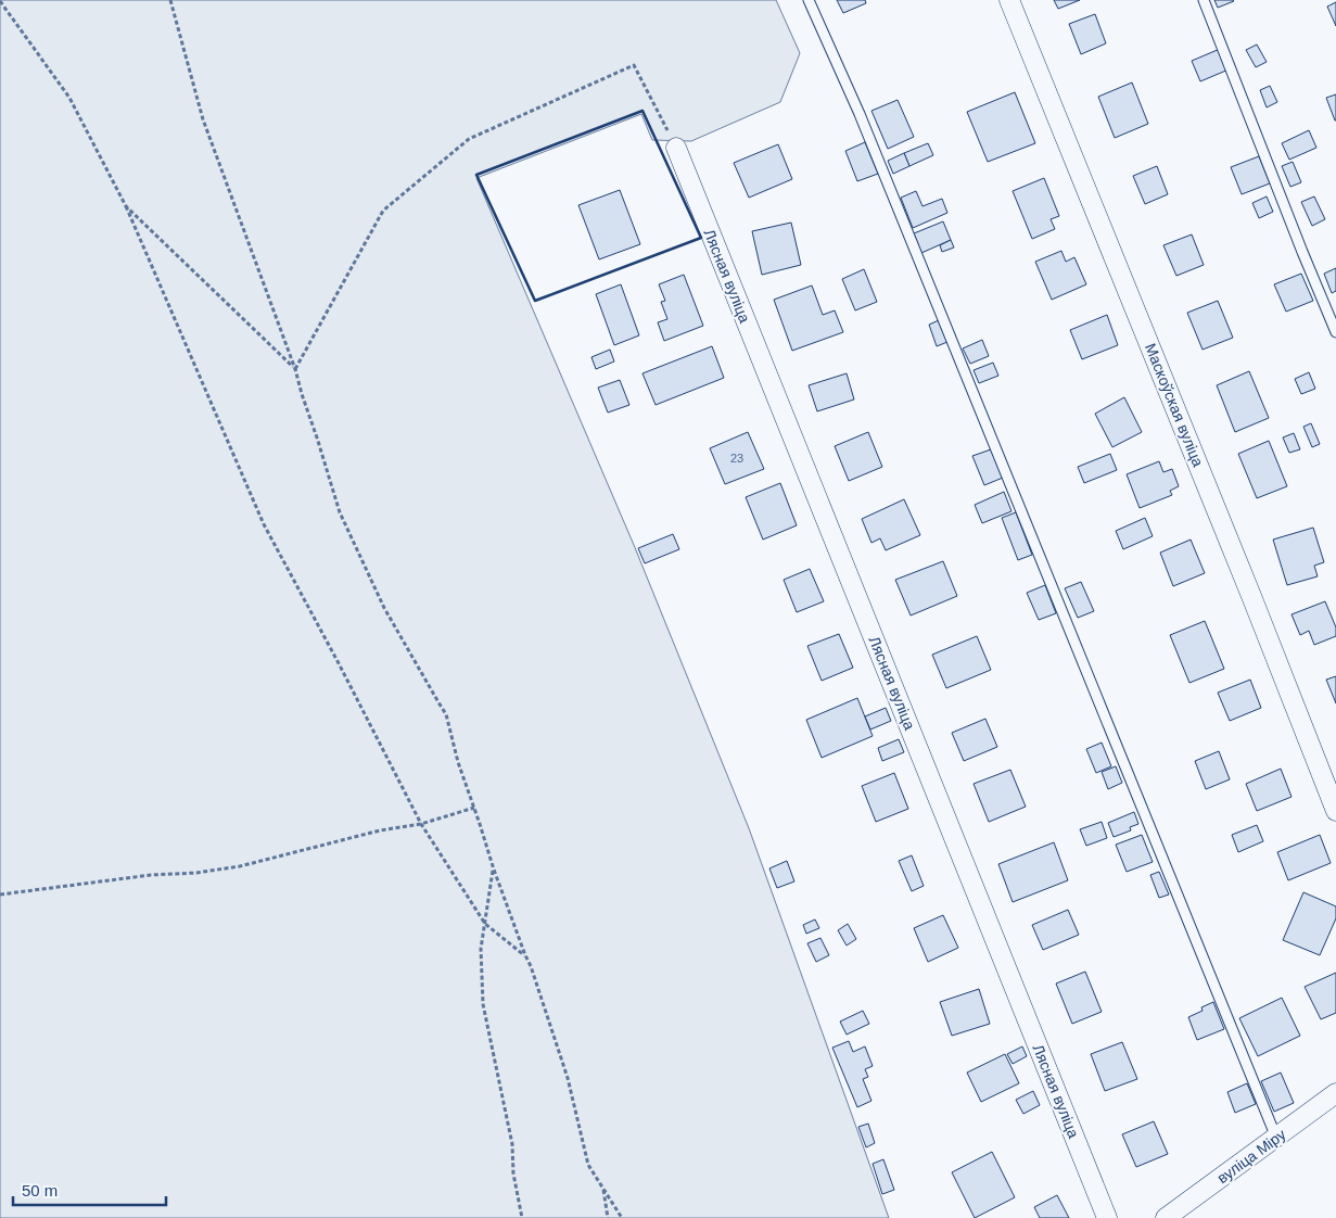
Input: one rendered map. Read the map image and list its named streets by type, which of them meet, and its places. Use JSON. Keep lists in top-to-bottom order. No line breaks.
{"streets":{"street":["Лясная вуліца","Маскоўская вуліца","вуліца Міру"]},"house_numbers":["23"],"scale_bar":"50 m"}
